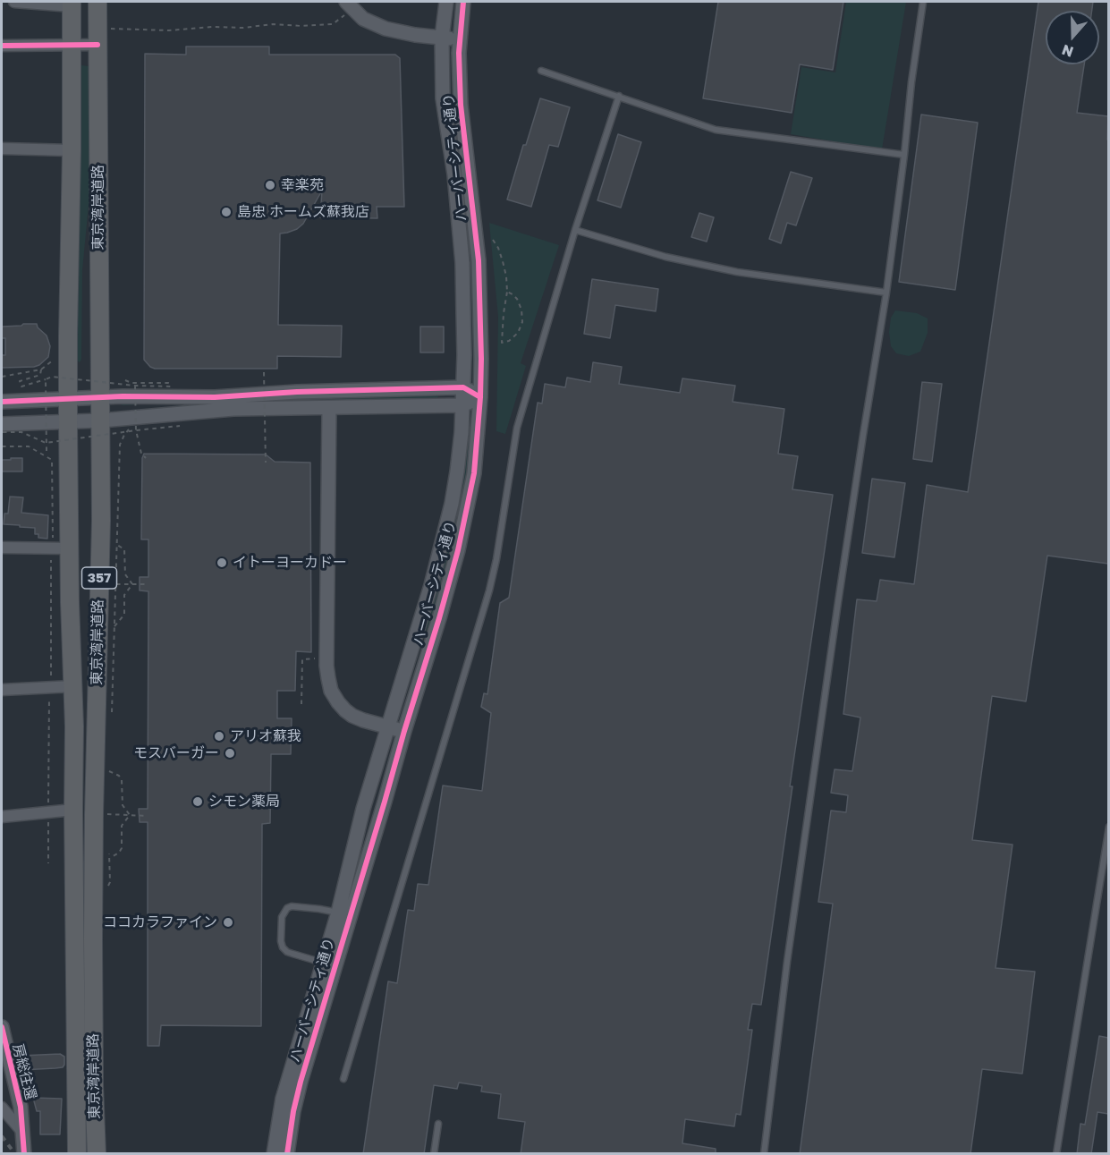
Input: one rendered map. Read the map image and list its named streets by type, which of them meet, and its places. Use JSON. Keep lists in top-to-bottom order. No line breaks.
{"streets":{"highway":["東京湾岸道路","357"],"street":["ハーバーシティ通り","房総往還"]},"places":["幸楽苑","島忠 ホームズ蘇我店","イトーヨーカドー","アリオ蘇我","モスバーガー","シモン薬局","ココカラファイン"],"north":"bottom"}
